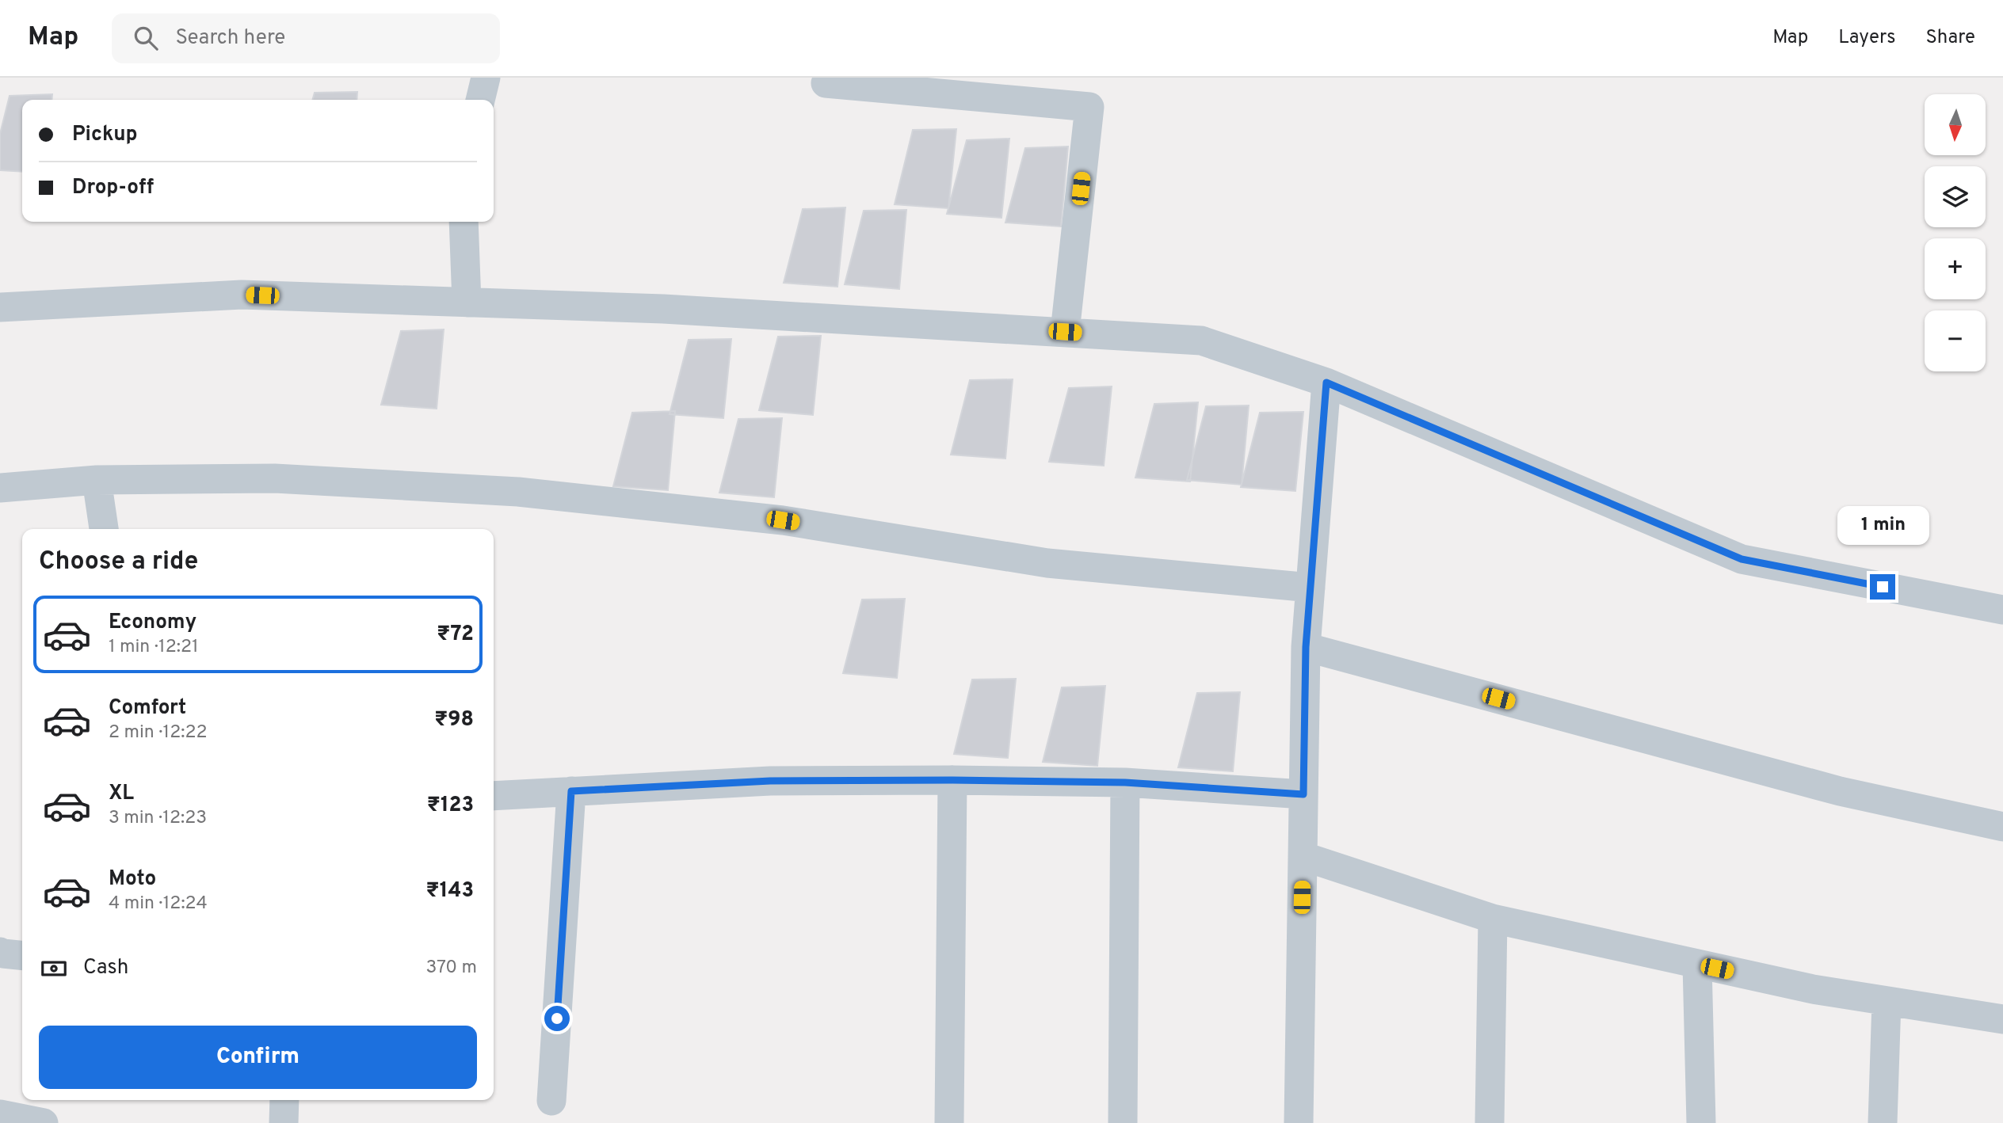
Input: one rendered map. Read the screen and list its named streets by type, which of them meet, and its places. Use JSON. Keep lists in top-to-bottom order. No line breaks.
{"north":"bottom","page":{"header":"Map","search":"Search here","nav":["Map","Layers","Share"],"map_buttons":["+","−"],"banner":["Pickup","Drop-off"],"bubble":"1 min","heading":"Choose a ride","list":[{"name":"Economy","note":"1 min · 12:21","value":"₹72"},{"name":"Comfort","note":"2 min · 12:22","value":"₹98"},{"name":"XL","note":"3 min · 12:23","value":"₹123"},{"name":"Moto","note":"4 min · 12:24","value":"₹143"}],"pay":["Cash","370 m"],"buttons":"Confirm"}}
